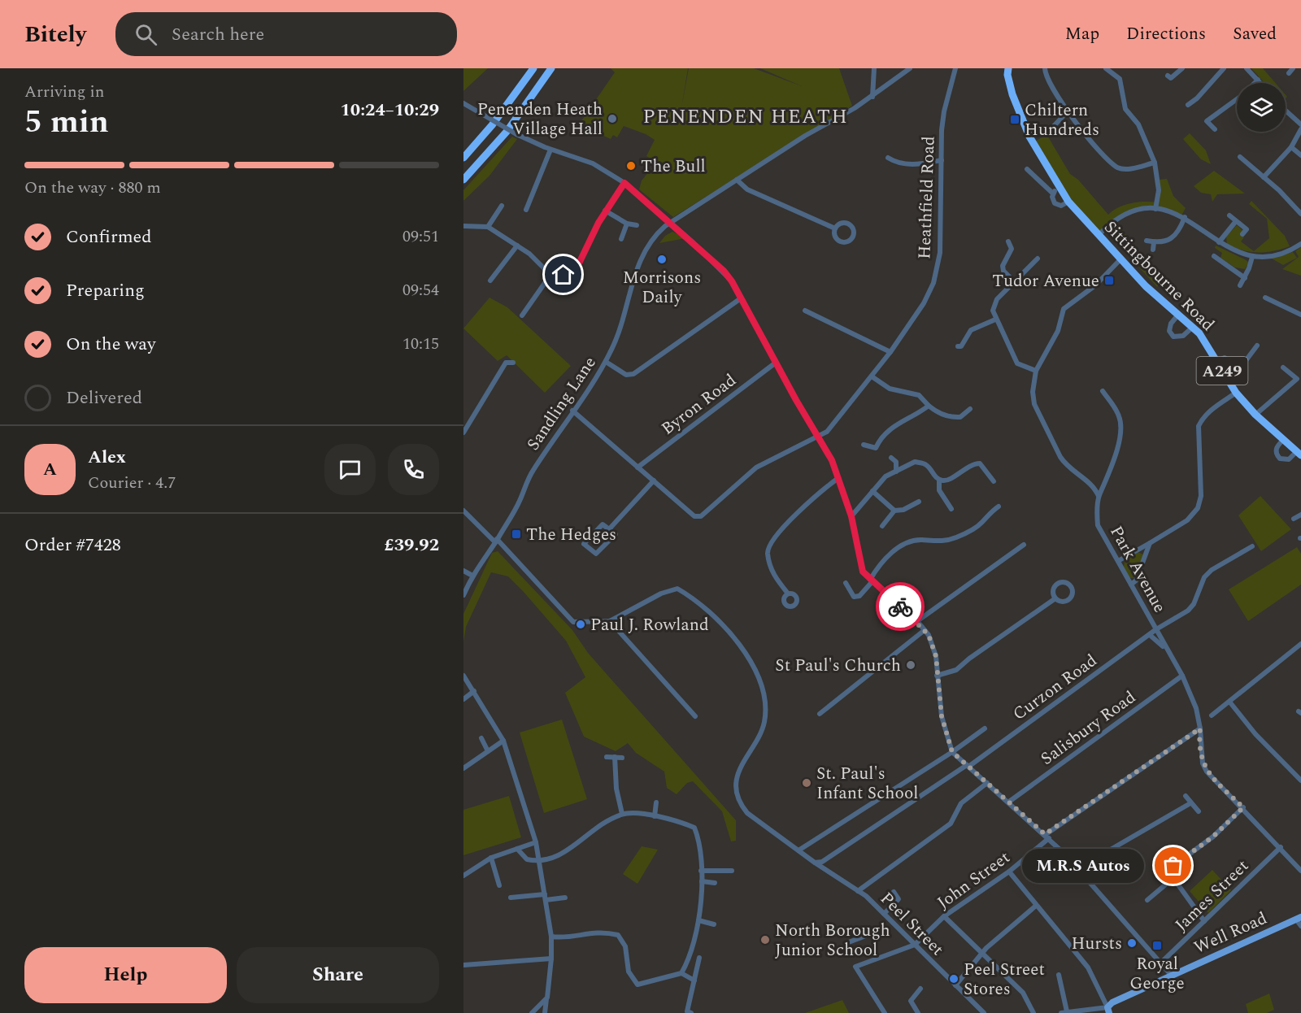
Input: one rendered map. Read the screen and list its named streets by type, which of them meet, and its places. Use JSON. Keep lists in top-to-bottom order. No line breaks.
{"streets":{"highway":["Sittingbourne Road","A249"],"main road":["Well Road"],"street":["Heathfield Road","Sandling Lane","Byron Road","Park Avenue","Curzon Road","Salisbury Road","John Street","James Street","Peel Street"]},"crossings":[["Heathfield Road","Sandling Lane"],["Heathfield Road","Byron Road"],["Park Avenue","Curzon Road"],["Park Avenue","Salisbury Road"],["Park Avenue","John Street"],["Park Avenue","James Street"],["Curzon Road","Peel Street"],["John Street","Peel Street"]],"districts":["PENENDEN HEATH"],"places":{"other":["Penenden Heath Village Hall","The Bull","Morrisons Daily","Paul J. Rowland","St Paul's Church","St. Paul's Infant School","M.R.S Autos","North Borough Junior School","Hursts","Peel Street Stores"],"transit":["Chiltern Hundreds","Tudor Avenue","The Hedges","Royal George"]},"page":{"header":"Bitely","search":"Search here","nav":["Map","Directions","Saved"],"heading":["5 min","Arriving in","10:24–10:29"],"panel":["Alex","Courier · 4.7","Order #7428","£39.92"],"bar":"On the way · 880 m","list":[["Confirmed","09:51"],["Preparing","09:54"],["On the way","10:15"],"Delivered"],"round":"A","bubble":"M.R.S Autos","buttons":["Help","Share"]}}
